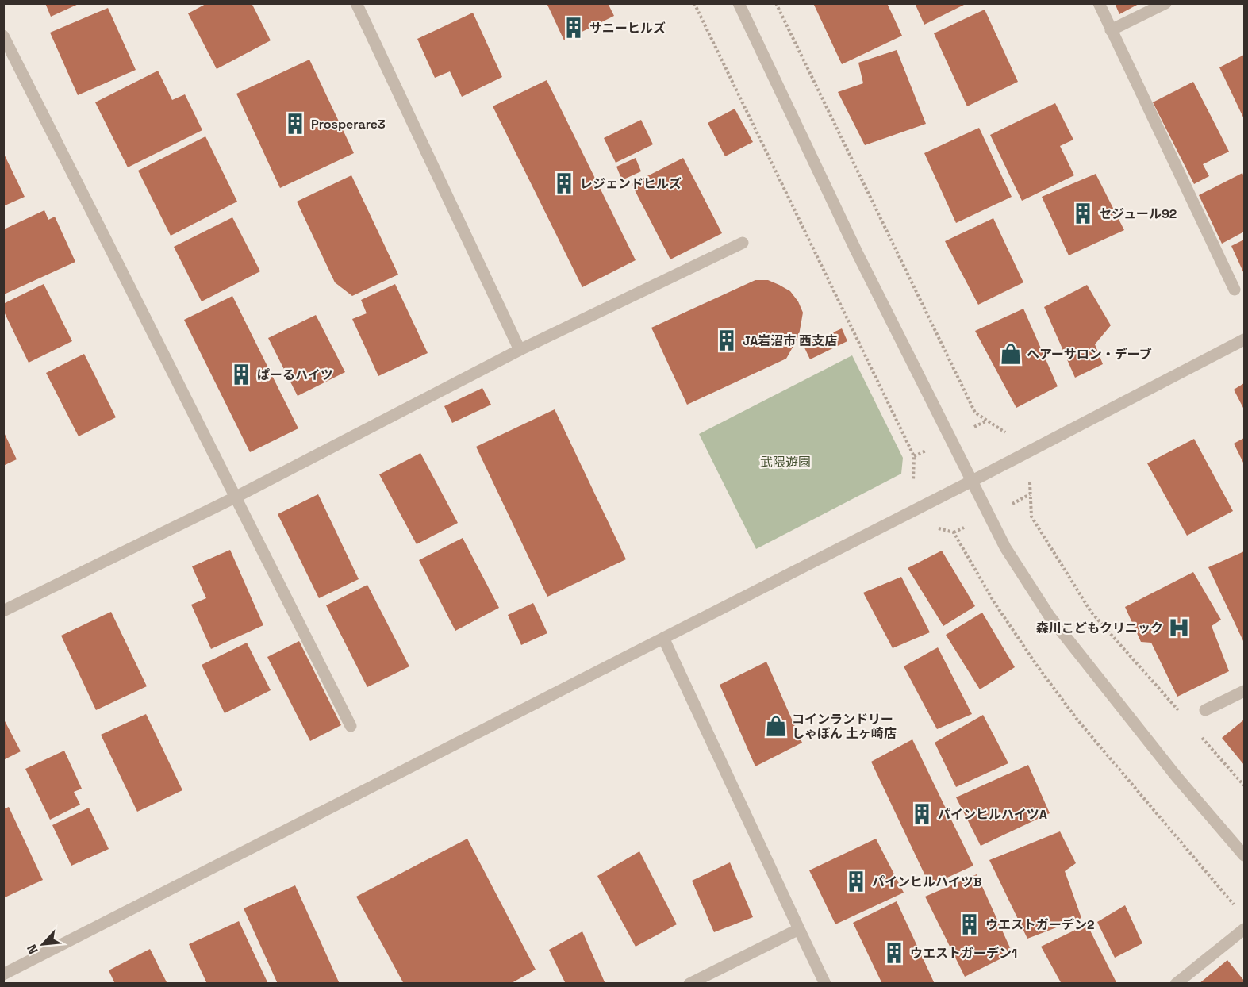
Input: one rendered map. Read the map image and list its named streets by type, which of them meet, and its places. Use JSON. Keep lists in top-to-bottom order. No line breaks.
{"parks":["武隈遊園"],"places":{"building":["サニーヒルズ","Prosperare3","レジェンドヒルズ","セジュール92","JA岩沼市 西支店","ぱーるハイツ","パインヒルハイツA","パインヒルハイツB","ウエストガーデン2","ウエストガーデン1"],"shop":["ヘアーサロン・デーブ","コインランドリー しゃぼん 土ヶ崎店"],"hospital":["森川こどもクリニック"]},"north":"bottom left"}
